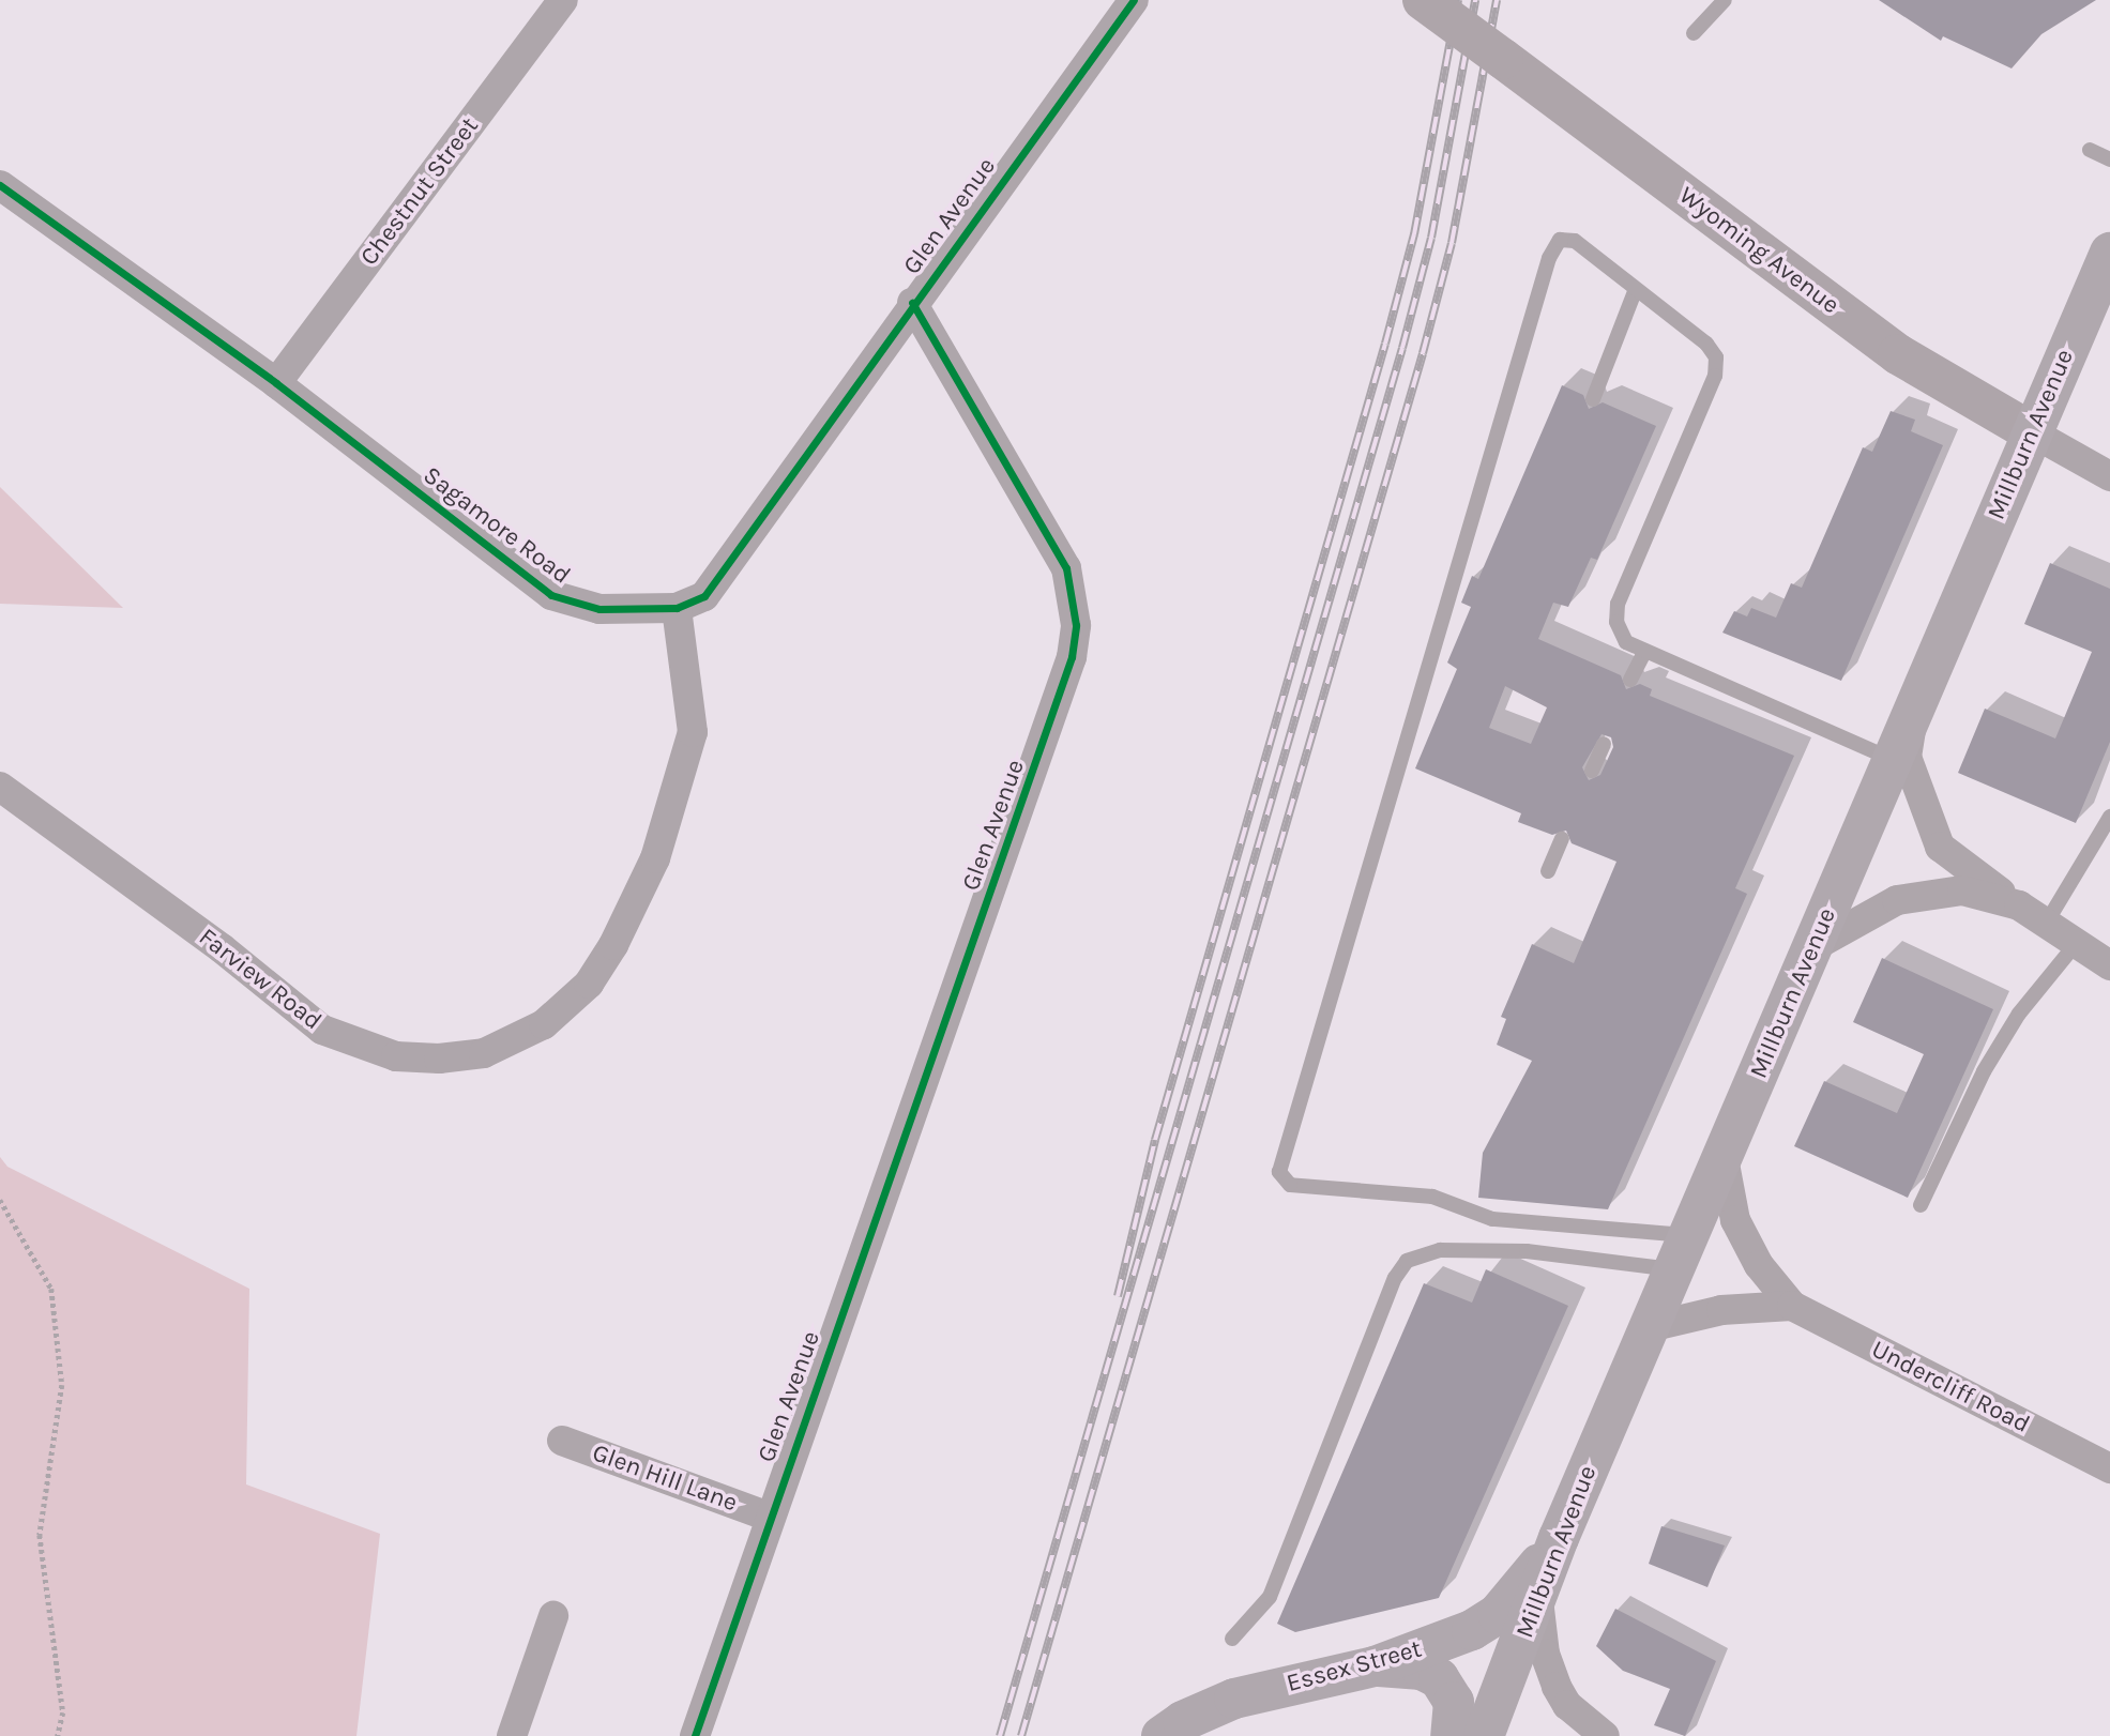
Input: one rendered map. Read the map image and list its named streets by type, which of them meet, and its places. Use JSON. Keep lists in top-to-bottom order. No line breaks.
{"streets":{"main road":["Wyoming Avenue","Millburn Avenue","Essex Street"],"street":["Chestnut Street","Glen Avenue","Sagamore Road","Farview Road","Undercliff Road","Glen Hill Lane"]},"crossings":[["Chestnut Street","Sagamore Road"],["Glen Avenue","Sagamore Road"],["Glen Avenue","Glen Hill Lane"],["Wyoming Avenue","Millburn Avenue"],["Millburn Avenue","Undercliff Road"],["Millburn Avenue","Essex Street"],["Sagamore Road","Farview Road"]]}
